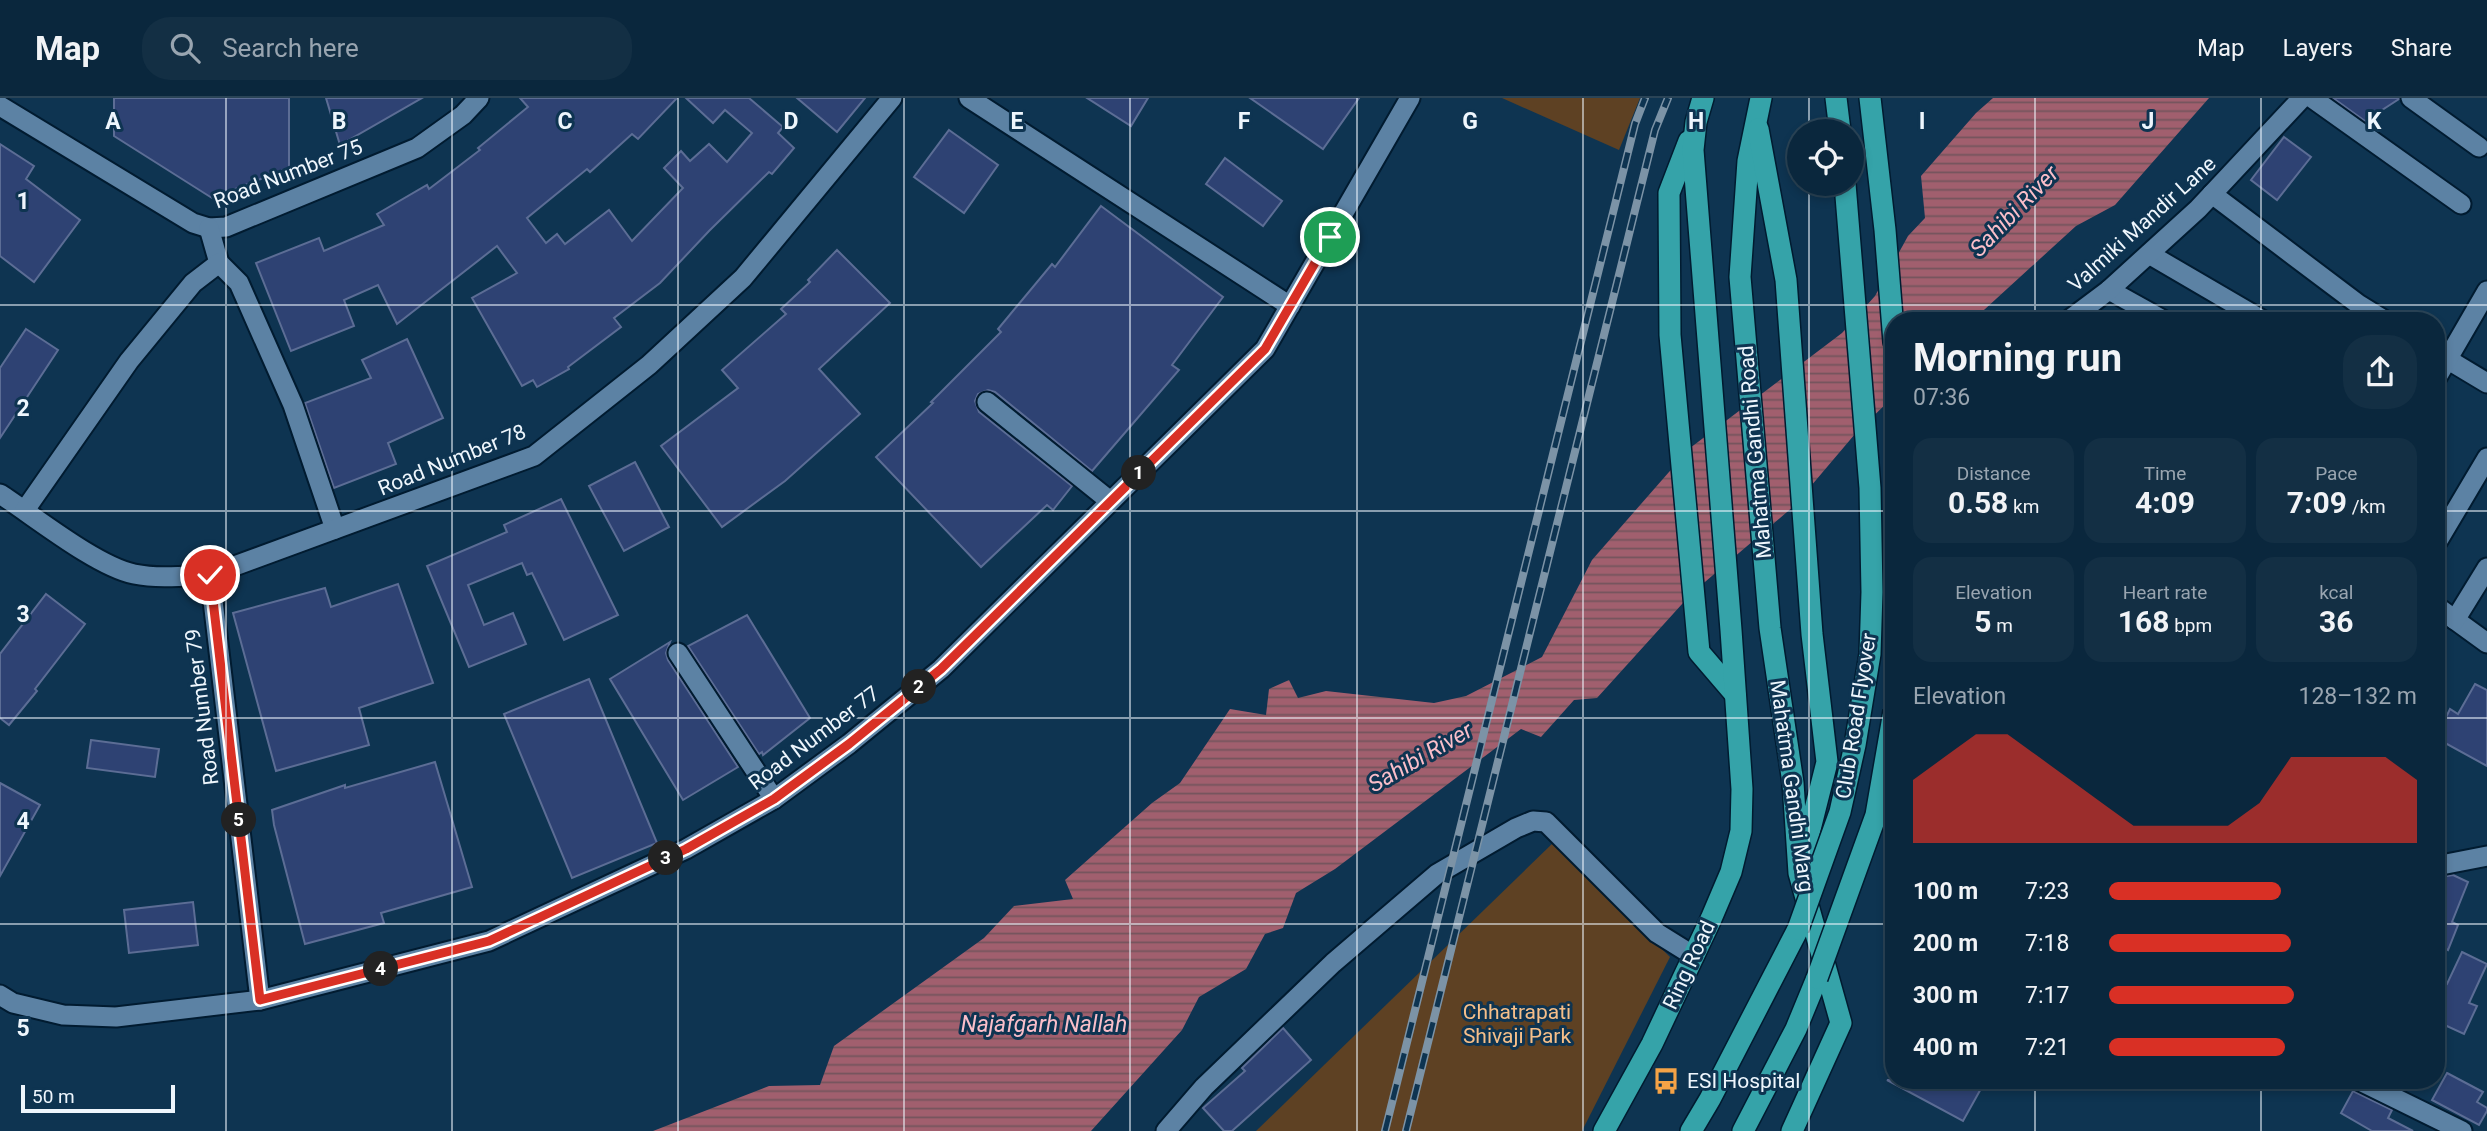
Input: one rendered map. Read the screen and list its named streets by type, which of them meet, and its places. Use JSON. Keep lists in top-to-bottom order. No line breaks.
{"streets":{"main road":["Mahatma Gandhi Road","Club Road Flyover","Mahatma Gandhi Marg","Ring Road"],"street":["Road Number 75","Valmiki Mandir Lane","Road Number 78","Road Number 79","Road Number 77"]},"crossings":[["Mahatma Gandhi Road","Mahatma Gandhi Marg"],["Road Number 78","Road Number 79"],["Road Number 79","Road Number 77"],["Mahatma Gandhi Marg","Ring Road"]],"water":["Sahibi River","Najafgarh Nallah"],"parks":["Chhatrapati Shivaji Park"],"places":{"bus stop":["ESI Hospital"]},"scale_bar":"50 m","page":{"header":"Map","search":"Search here","nav":["Map","Layers","Share"],"heading":["Morning run","07:36"],"stats":[["Distance","0.58 km"],["Time","4:09"],["Pace","7:09 /km"],["Elevation","5 m"],["Heart rate","168 bpm"],["kcal","36"]],"pins":["1","2","5","3","4"],"chart":["Elevation","128–132 m"],"list":[{"name":"100 m","note":"7:23"},{"name":"200 m","note":"7:18"},{"name":"300 m","note":"7:17"},{"name":"400 m","note":"7:21"}],"scale":"50 m"},"grid":{"columns":["A","B","C","D","E","F","G","H","I","J","K"],"rows":["1","2","3","4","5"]}}
